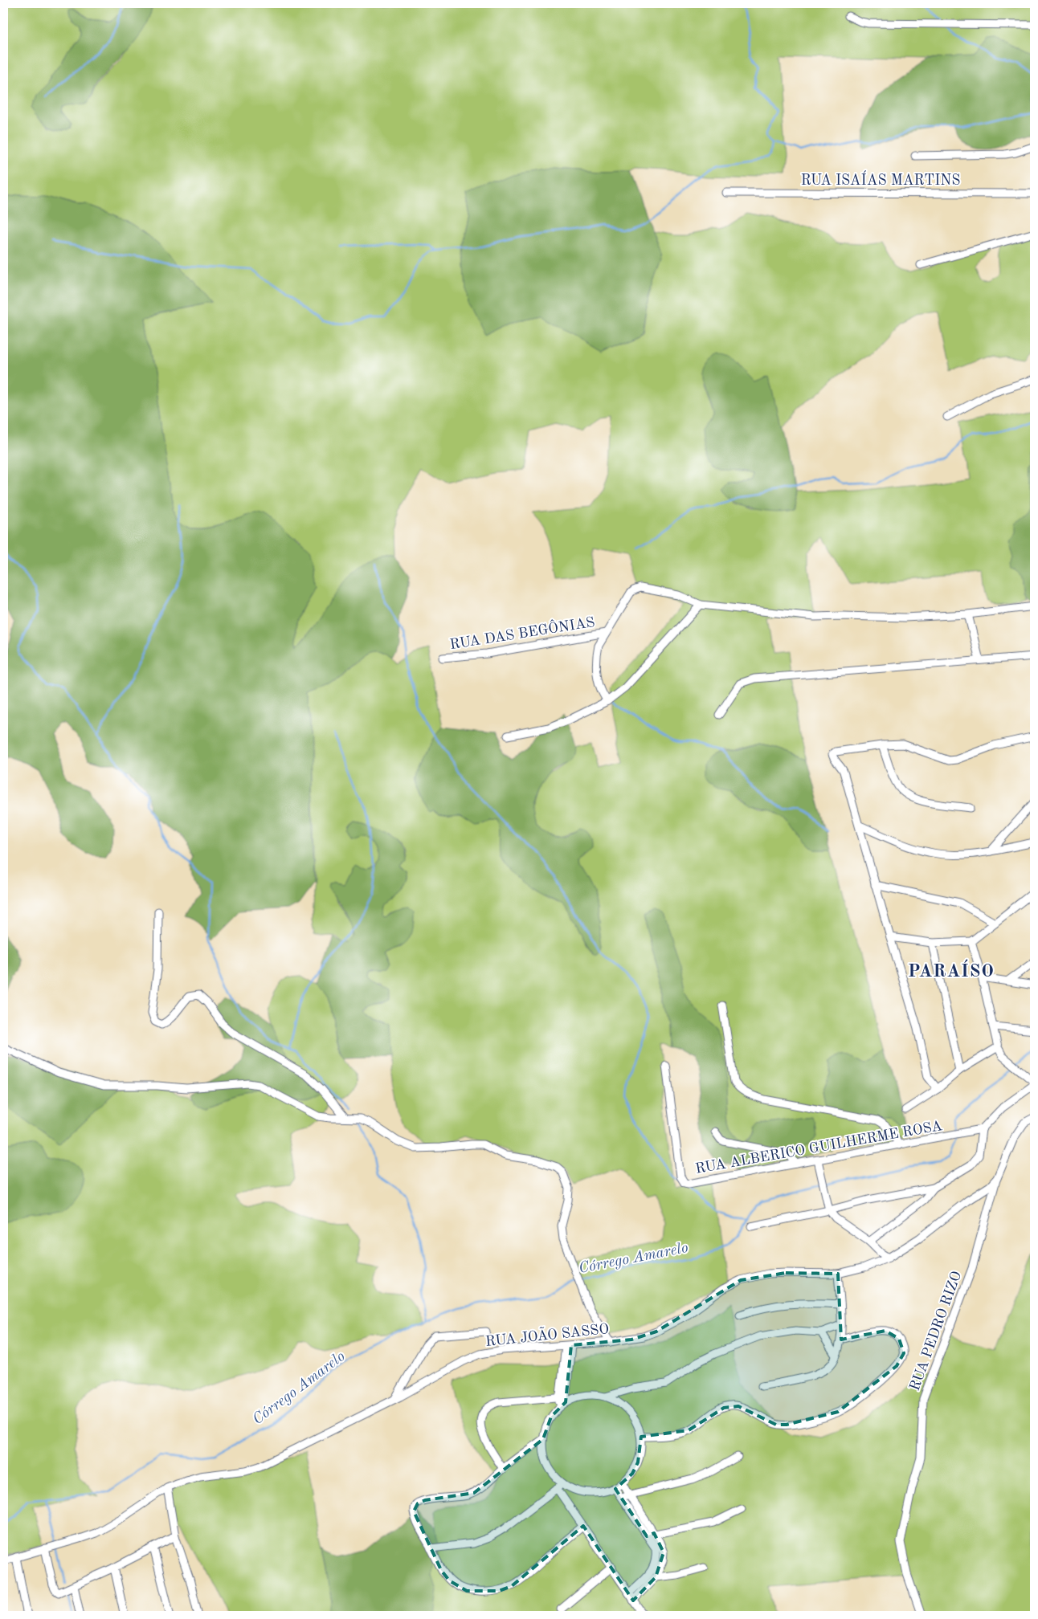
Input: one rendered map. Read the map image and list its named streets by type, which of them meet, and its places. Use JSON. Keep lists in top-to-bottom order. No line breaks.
{"streets":{"street":["RUA ISAÍAS MARTINS","RUA DAS BEGÔNIAS","RUA ALBERICO GUILHERME ROSA","RUA PEDRO RIZO","RUA JOÃO SASSO"]},"crossings":[["RUA PEDRO RIZO","RUA JOÃO SASSO"]],"districts":["PARAÍSO"],"water":["Córrego Amarelo"]}
